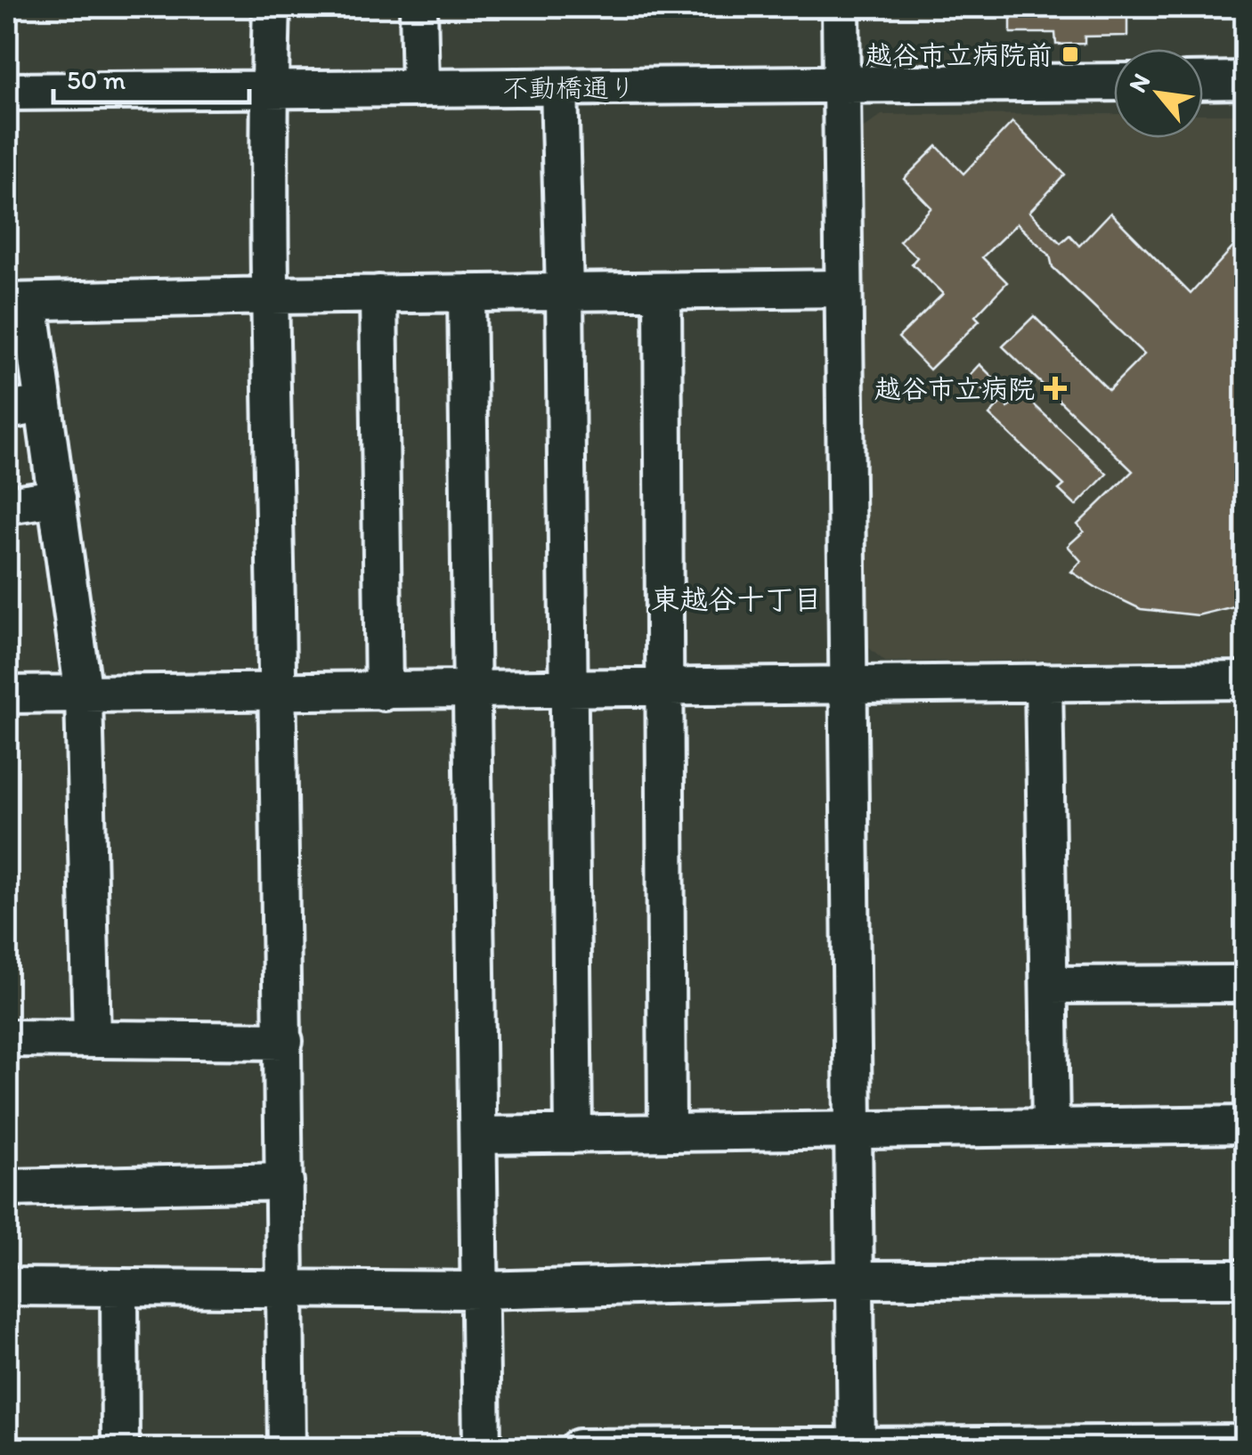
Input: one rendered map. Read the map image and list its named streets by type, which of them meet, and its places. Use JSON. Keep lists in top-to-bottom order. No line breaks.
{"streets":{"street":["不動橋通り"]},"districts":["東越谷十丁目"],"places":{"transit":["越谷市立病院前"],"health":["越谷市立病院"]},"scale_bar":"50 m","north":"top left"}
